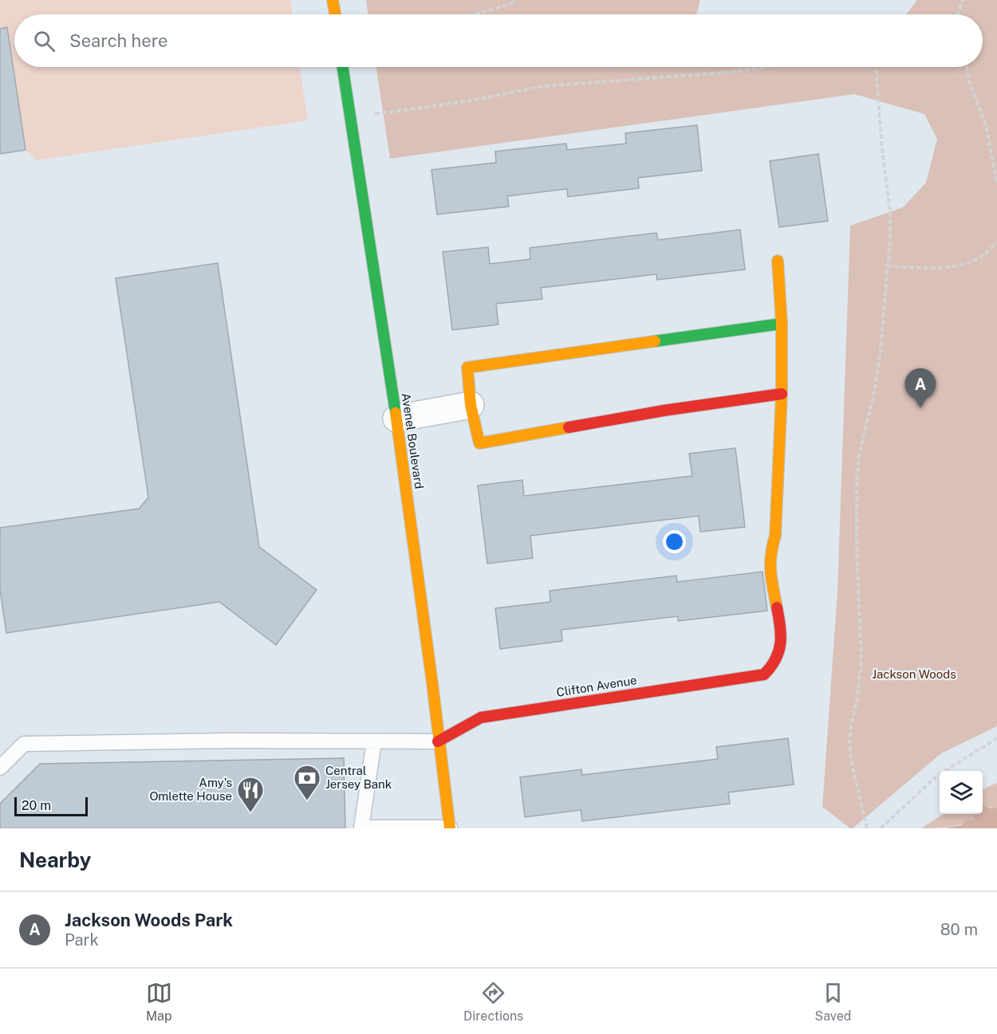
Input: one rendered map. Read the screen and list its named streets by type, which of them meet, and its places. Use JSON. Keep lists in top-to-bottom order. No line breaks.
{"streets":{"street":["Avenel Boulevard","Clifton Avenue"]},"crossings":[["Avenel Boulevard","Clifton Avenue"]],"parks":["Jackson Woods"],"places":{"bank":["Central Jersey Bank"],"restaurant":["Amy's Omlette House"]},"scale_bar":"20 m","page":{"search":"Search here","pins":"A","scale":"20 m","heading":"Nearby","list":[{"mark":"A","name":"Jackson Woods Park","note":"Park","value":"80 m"}],"nav":["Map","Directions","Saved"]}}
